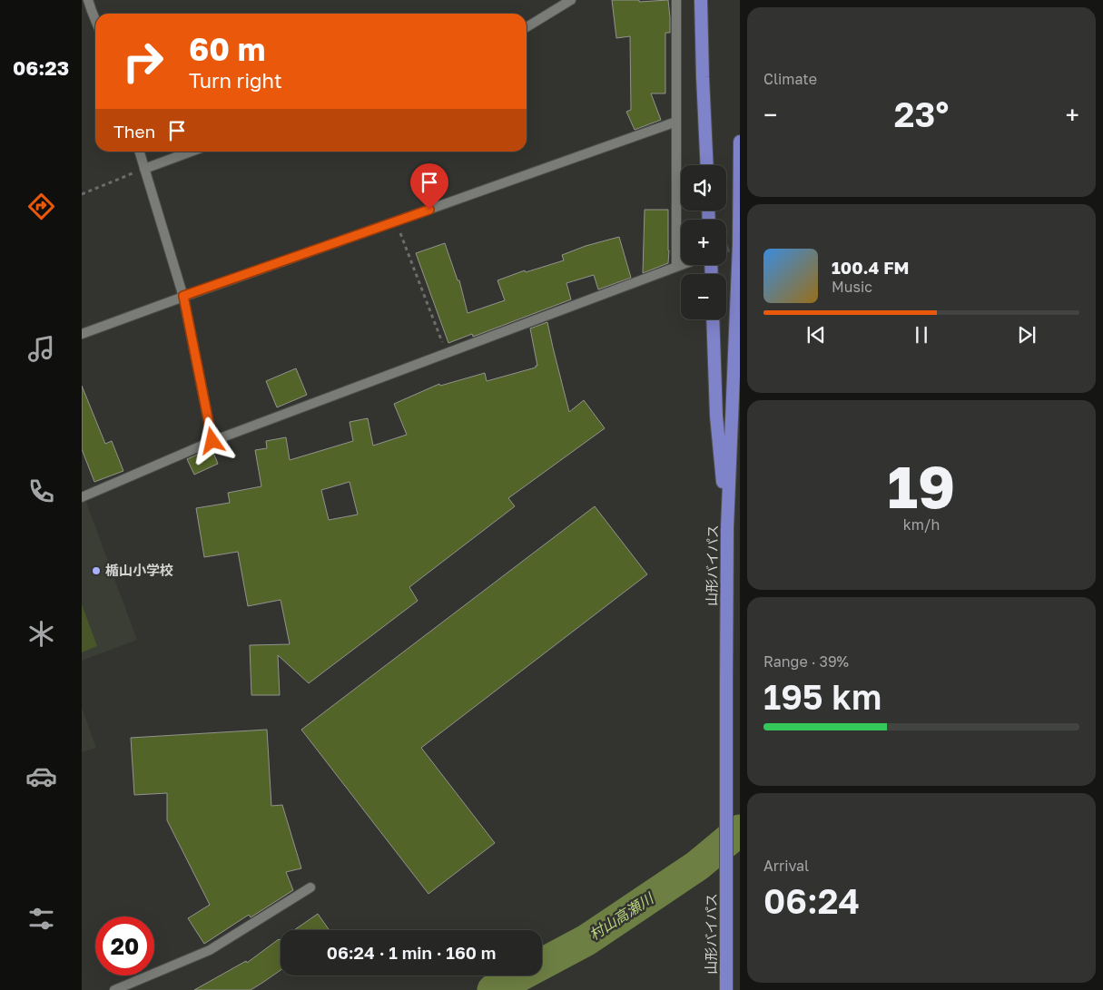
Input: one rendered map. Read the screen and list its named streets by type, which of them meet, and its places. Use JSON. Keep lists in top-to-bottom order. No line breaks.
{"streets":{"highway":["山形バイパス"]},"water":["村山高瀬川"],"places":["楯山小学校"],"page":{"tabs":"06:23","tile":["Climate",["19","km/h"],["Range · 39%","195 km"],["Arrival","06:24"]],"turn":["60 m","Turn right"],"heat":["−","23°","+"],"then":"Then","map_buttons":["+","−"],"song":["100.4 FM","Music"],"limit":"20","trip":"06:24 · 1 min · 160 m"}}
